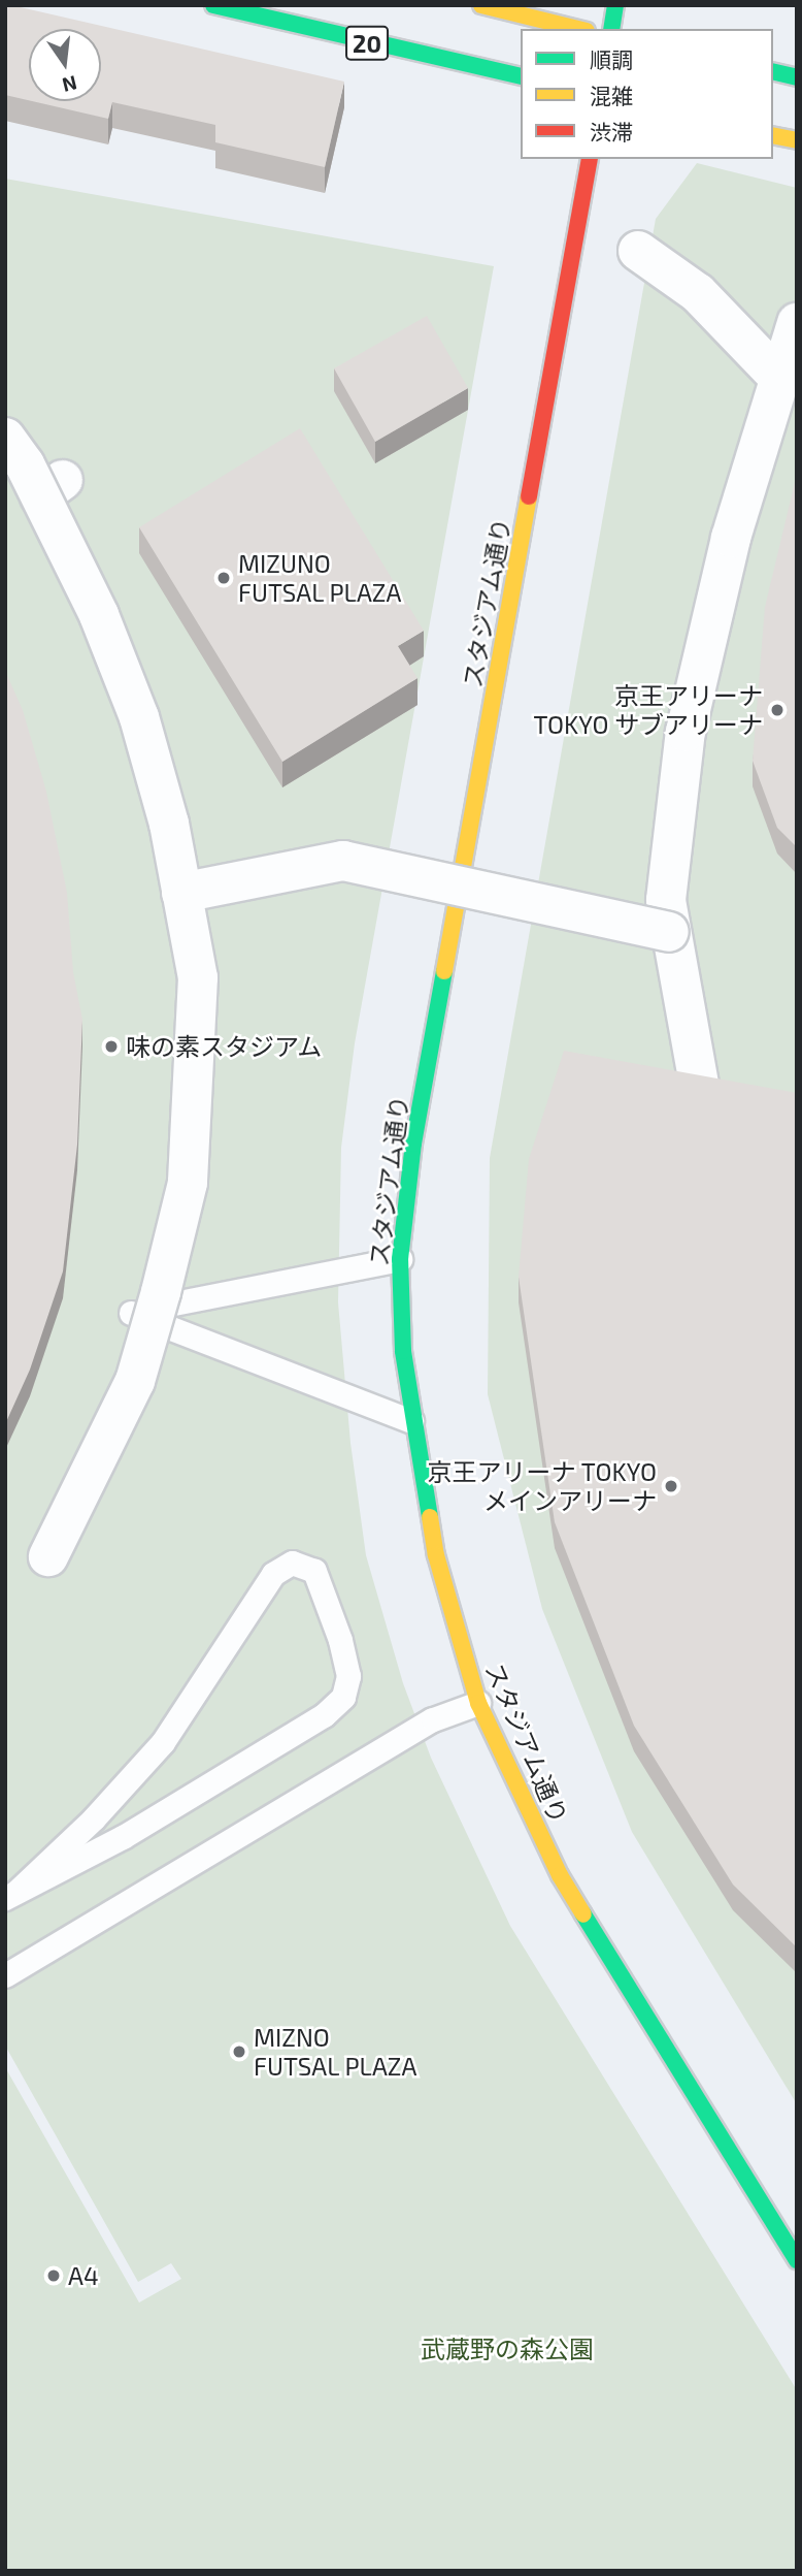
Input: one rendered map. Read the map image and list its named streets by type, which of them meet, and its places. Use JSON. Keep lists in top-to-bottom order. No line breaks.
{"streets":{"main road":["20","スタジアム通り"]},"parks":["武蔵野の森公園"],"places":["MIZUNO FUTSAL PLAZA","京王アリーナ TOKYO サブアリーナ","味の素スタジアム","京王アリーナ TOKYO メインアリーナ","MIZNO FUTSAL PLAZA","A4"],"legend":["順調","混雑","渋滞"],"north":"bottom"}
